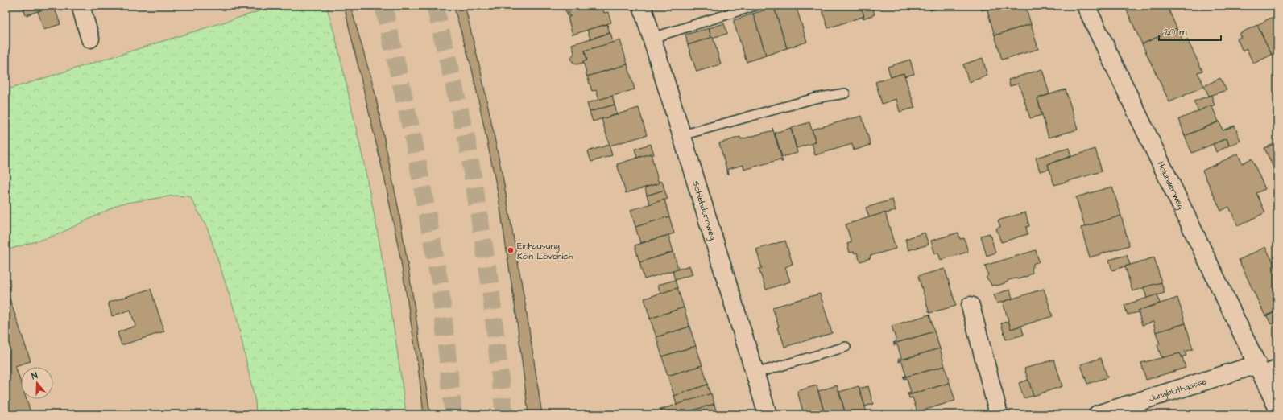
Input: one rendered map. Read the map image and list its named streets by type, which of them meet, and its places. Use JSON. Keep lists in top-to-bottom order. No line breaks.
{"streets":{"street":["Holunderweg","Schlehdornweg","Jungbluthgasse"]},"crossings":[["Holunderweg","Jungbluthgasse"]],"places":["Einhausung Köln Lövenich"],"scale_bar":"20 m","north":"top"}
